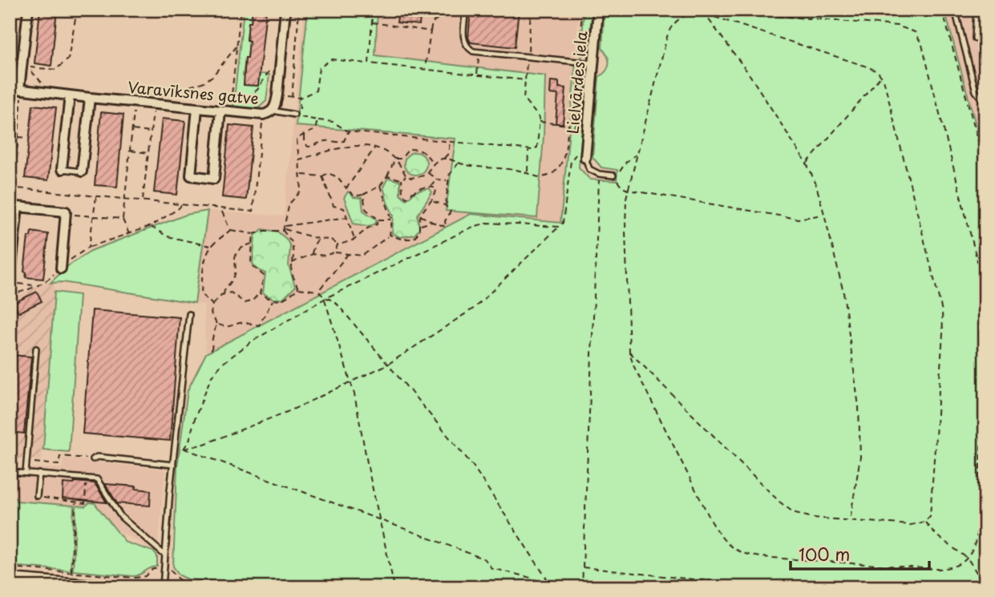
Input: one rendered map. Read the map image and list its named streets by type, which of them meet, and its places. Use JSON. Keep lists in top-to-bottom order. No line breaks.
{"streets":{"street":["Lielvārdes iela","Varavīksnes gatve"]},"scale_bar":"100 m"}
